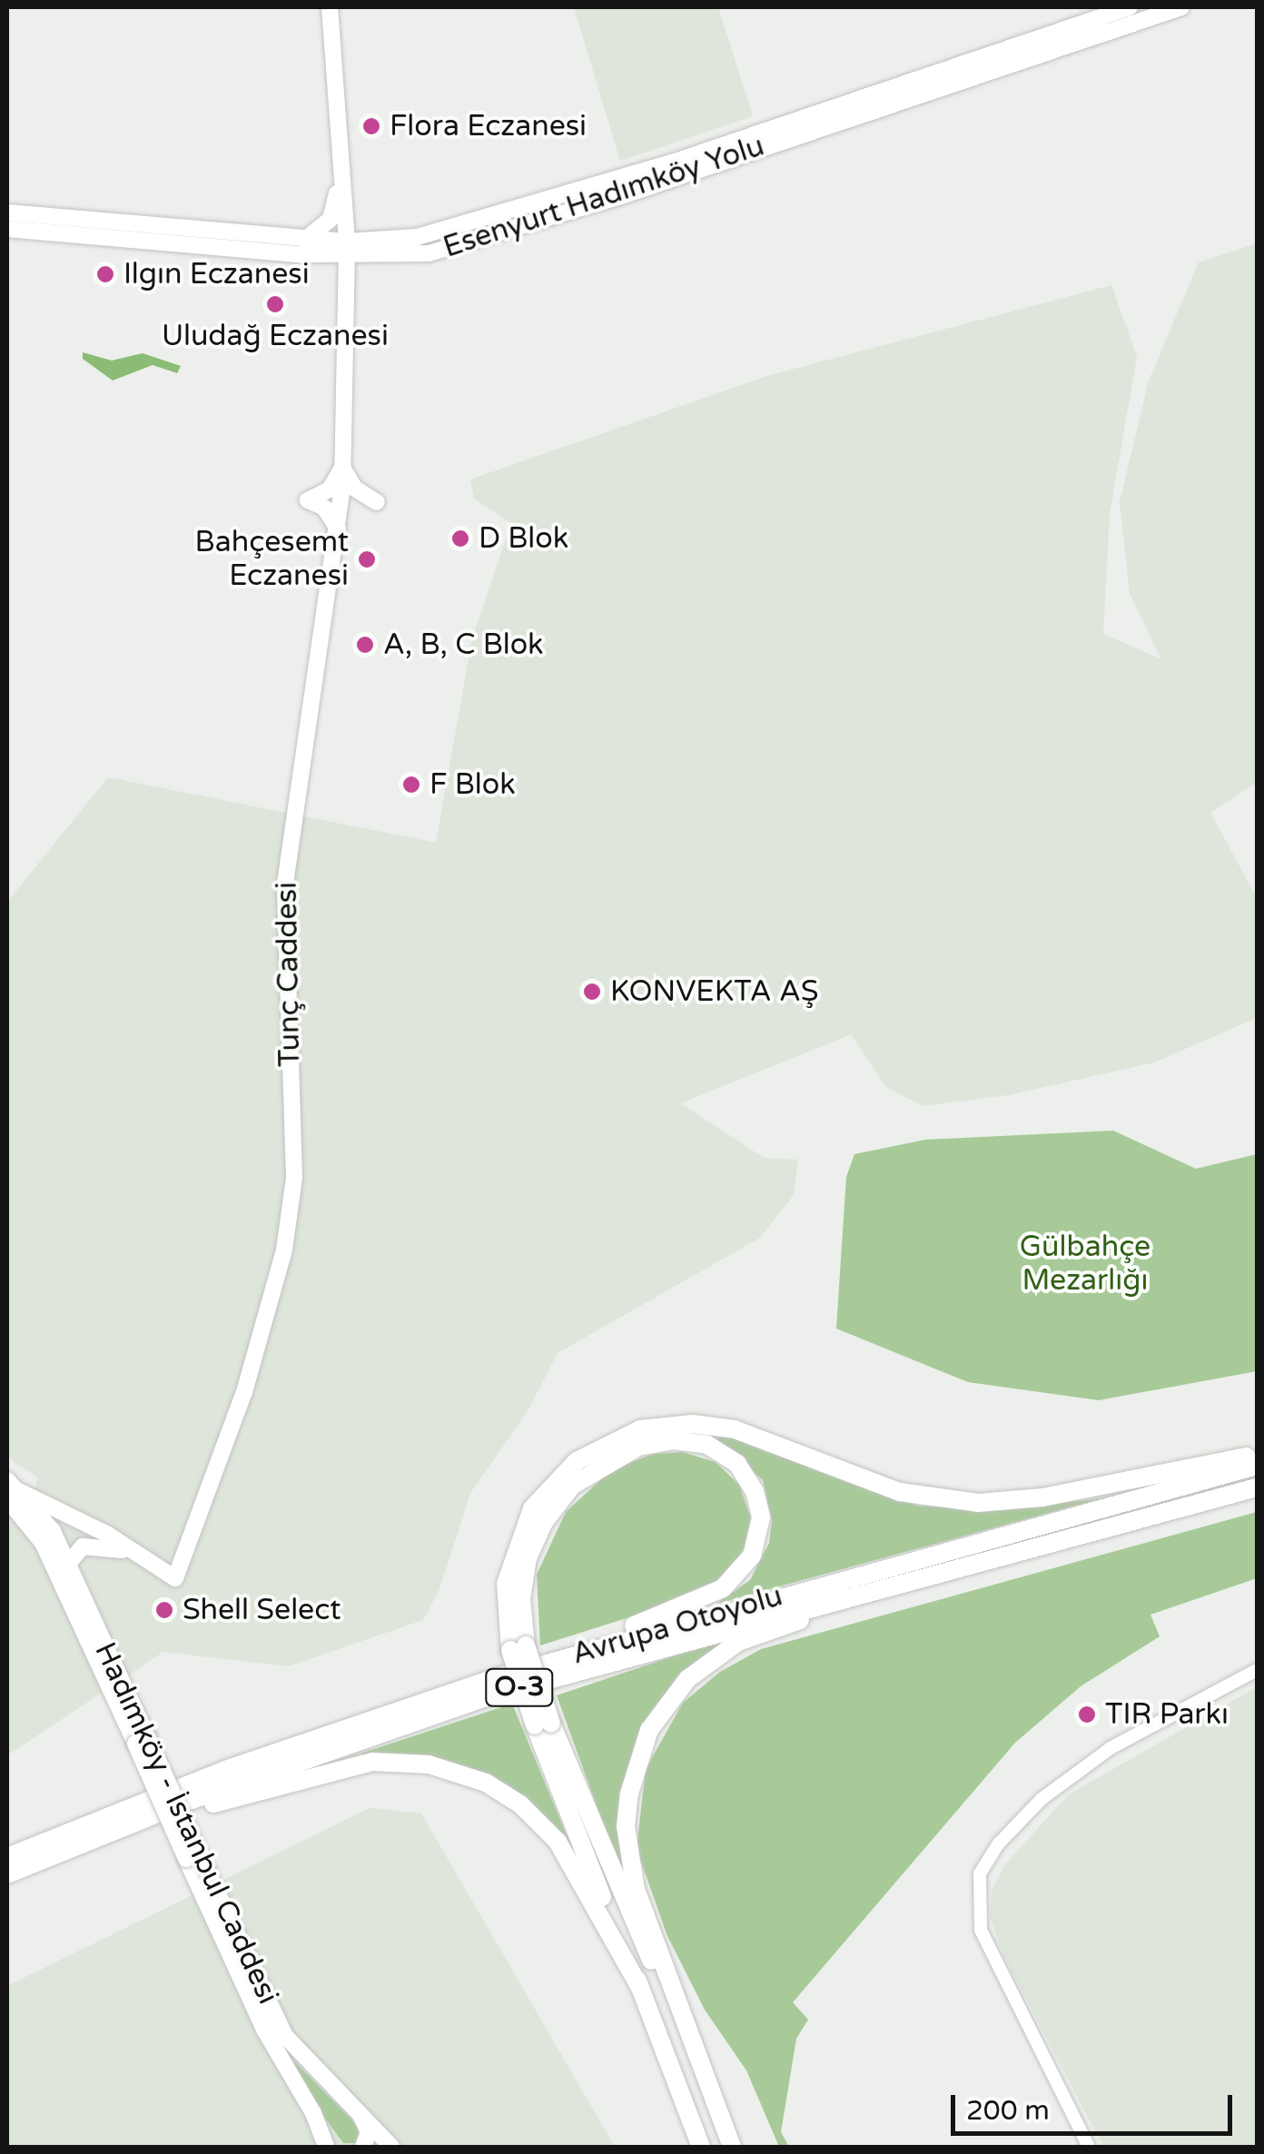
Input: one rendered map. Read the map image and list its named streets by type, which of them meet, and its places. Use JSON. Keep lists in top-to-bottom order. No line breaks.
{"streets":{"highway":["Avrupa Otoyolu","O-3"],"main road":["Esenyurt Hadımköy Yolu","Tunç Caddesi","Hadımköy - İstanbul Caddesi"]},"crossings":[["Esenyurt Hadımköy Yolu","Tunç Caddesi"]],"parks":["Gülbahçe Mezarlığı"],"places":["Flora Eczanesi","Ilgın Eczanesi","Uludağ Eczanesi","D Blok","Bahçesemt Eczanesi","A, B, C Blok","F Blok","KONVEKTA AŞ","Shell Select","TIR Parkı"],"scale_bar":"200 m"}
